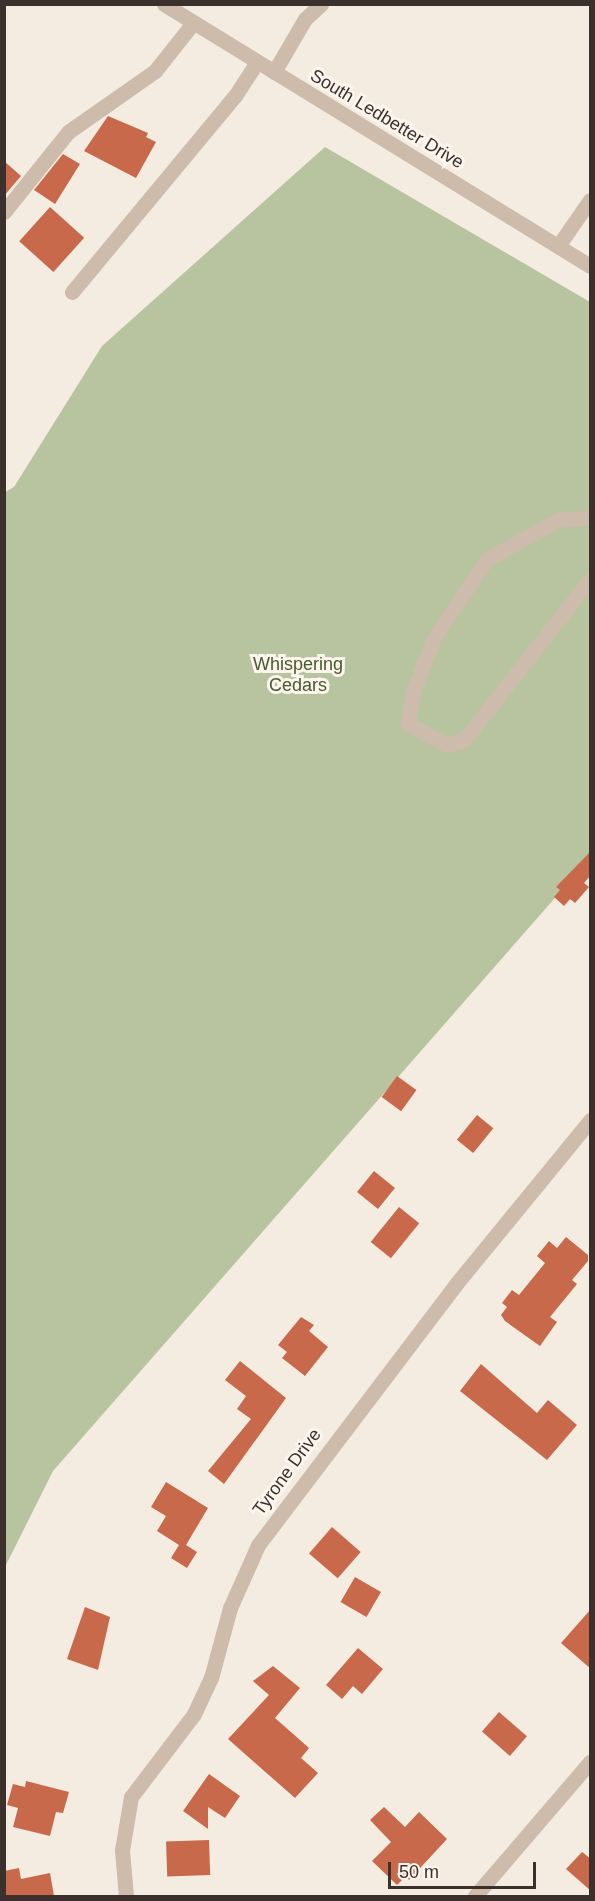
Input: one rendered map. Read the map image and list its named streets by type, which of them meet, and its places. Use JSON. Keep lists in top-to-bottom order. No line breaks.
{"streets":{"street":["South Ledbetter Drive","Tyrone Drive"]},"parks":["Whispering Cedars"],"scale_bar":"50 m"}
